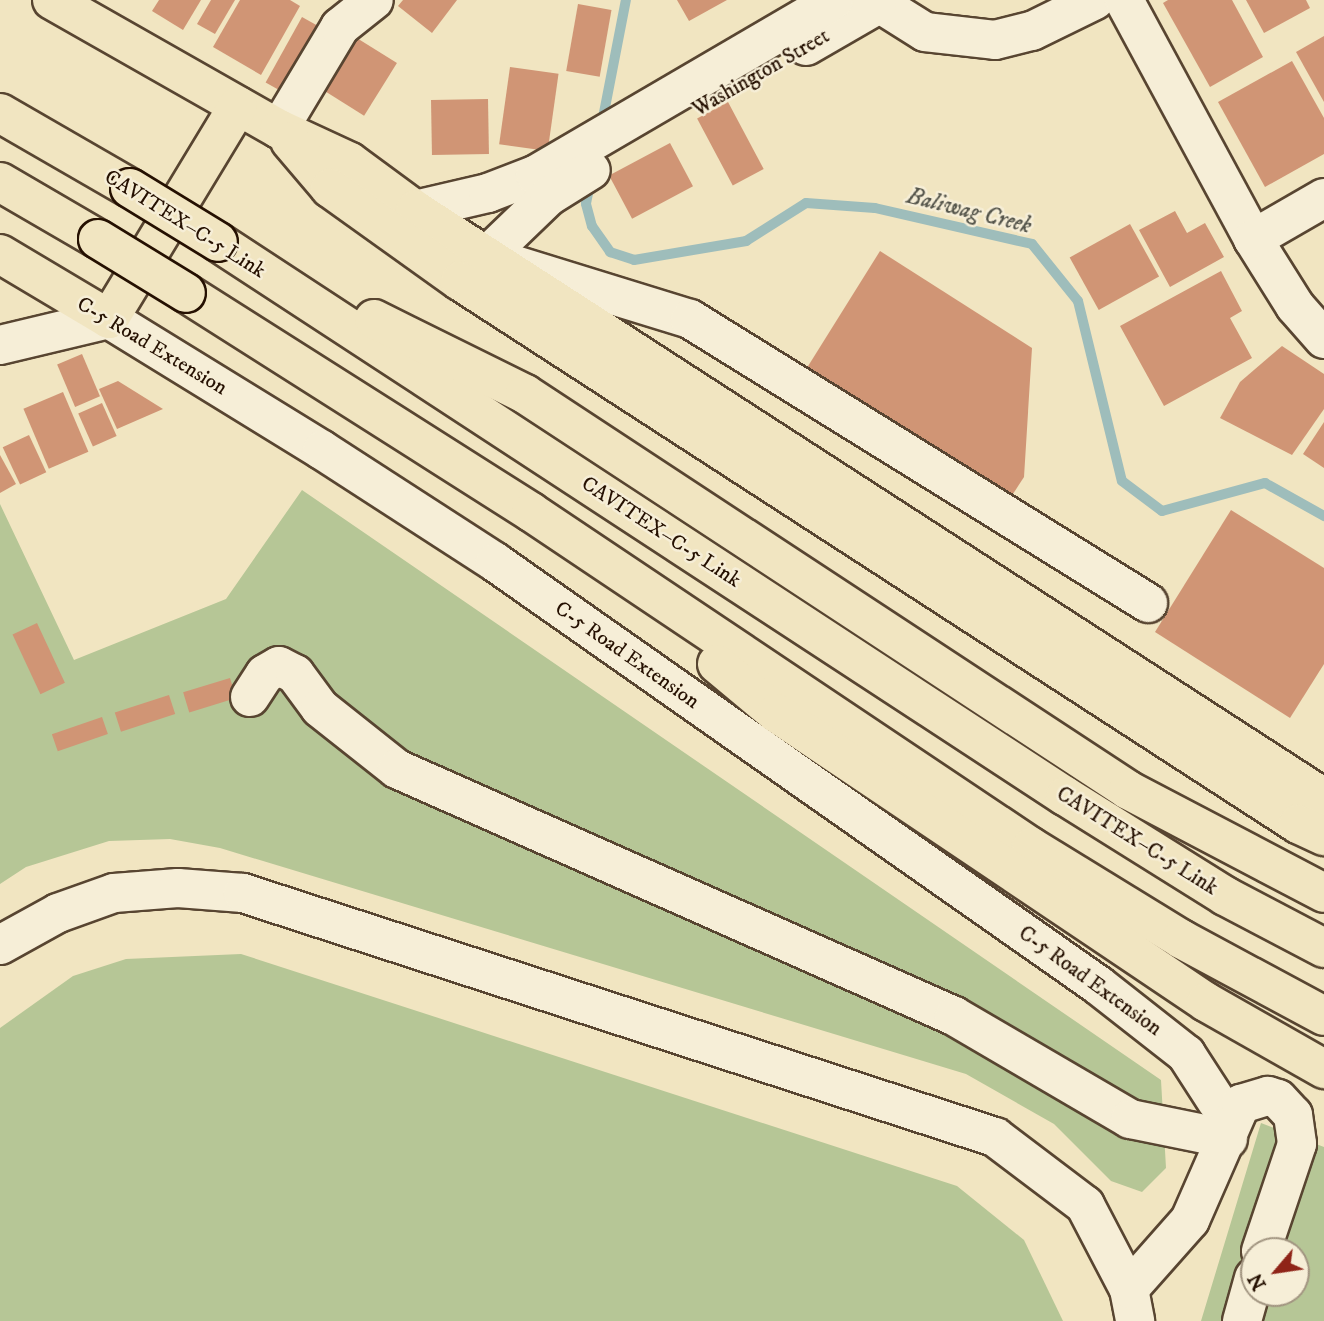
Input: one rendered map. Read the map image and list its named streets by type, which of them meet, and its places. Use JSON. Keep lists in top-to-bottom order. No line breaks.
{"streets":{"main road":["CAVITEX–C-5 Link","C-5 Road Extension"],"street":["Washington Street"]},"water":["Baliwag Creek"],"north":"bottom left"}
